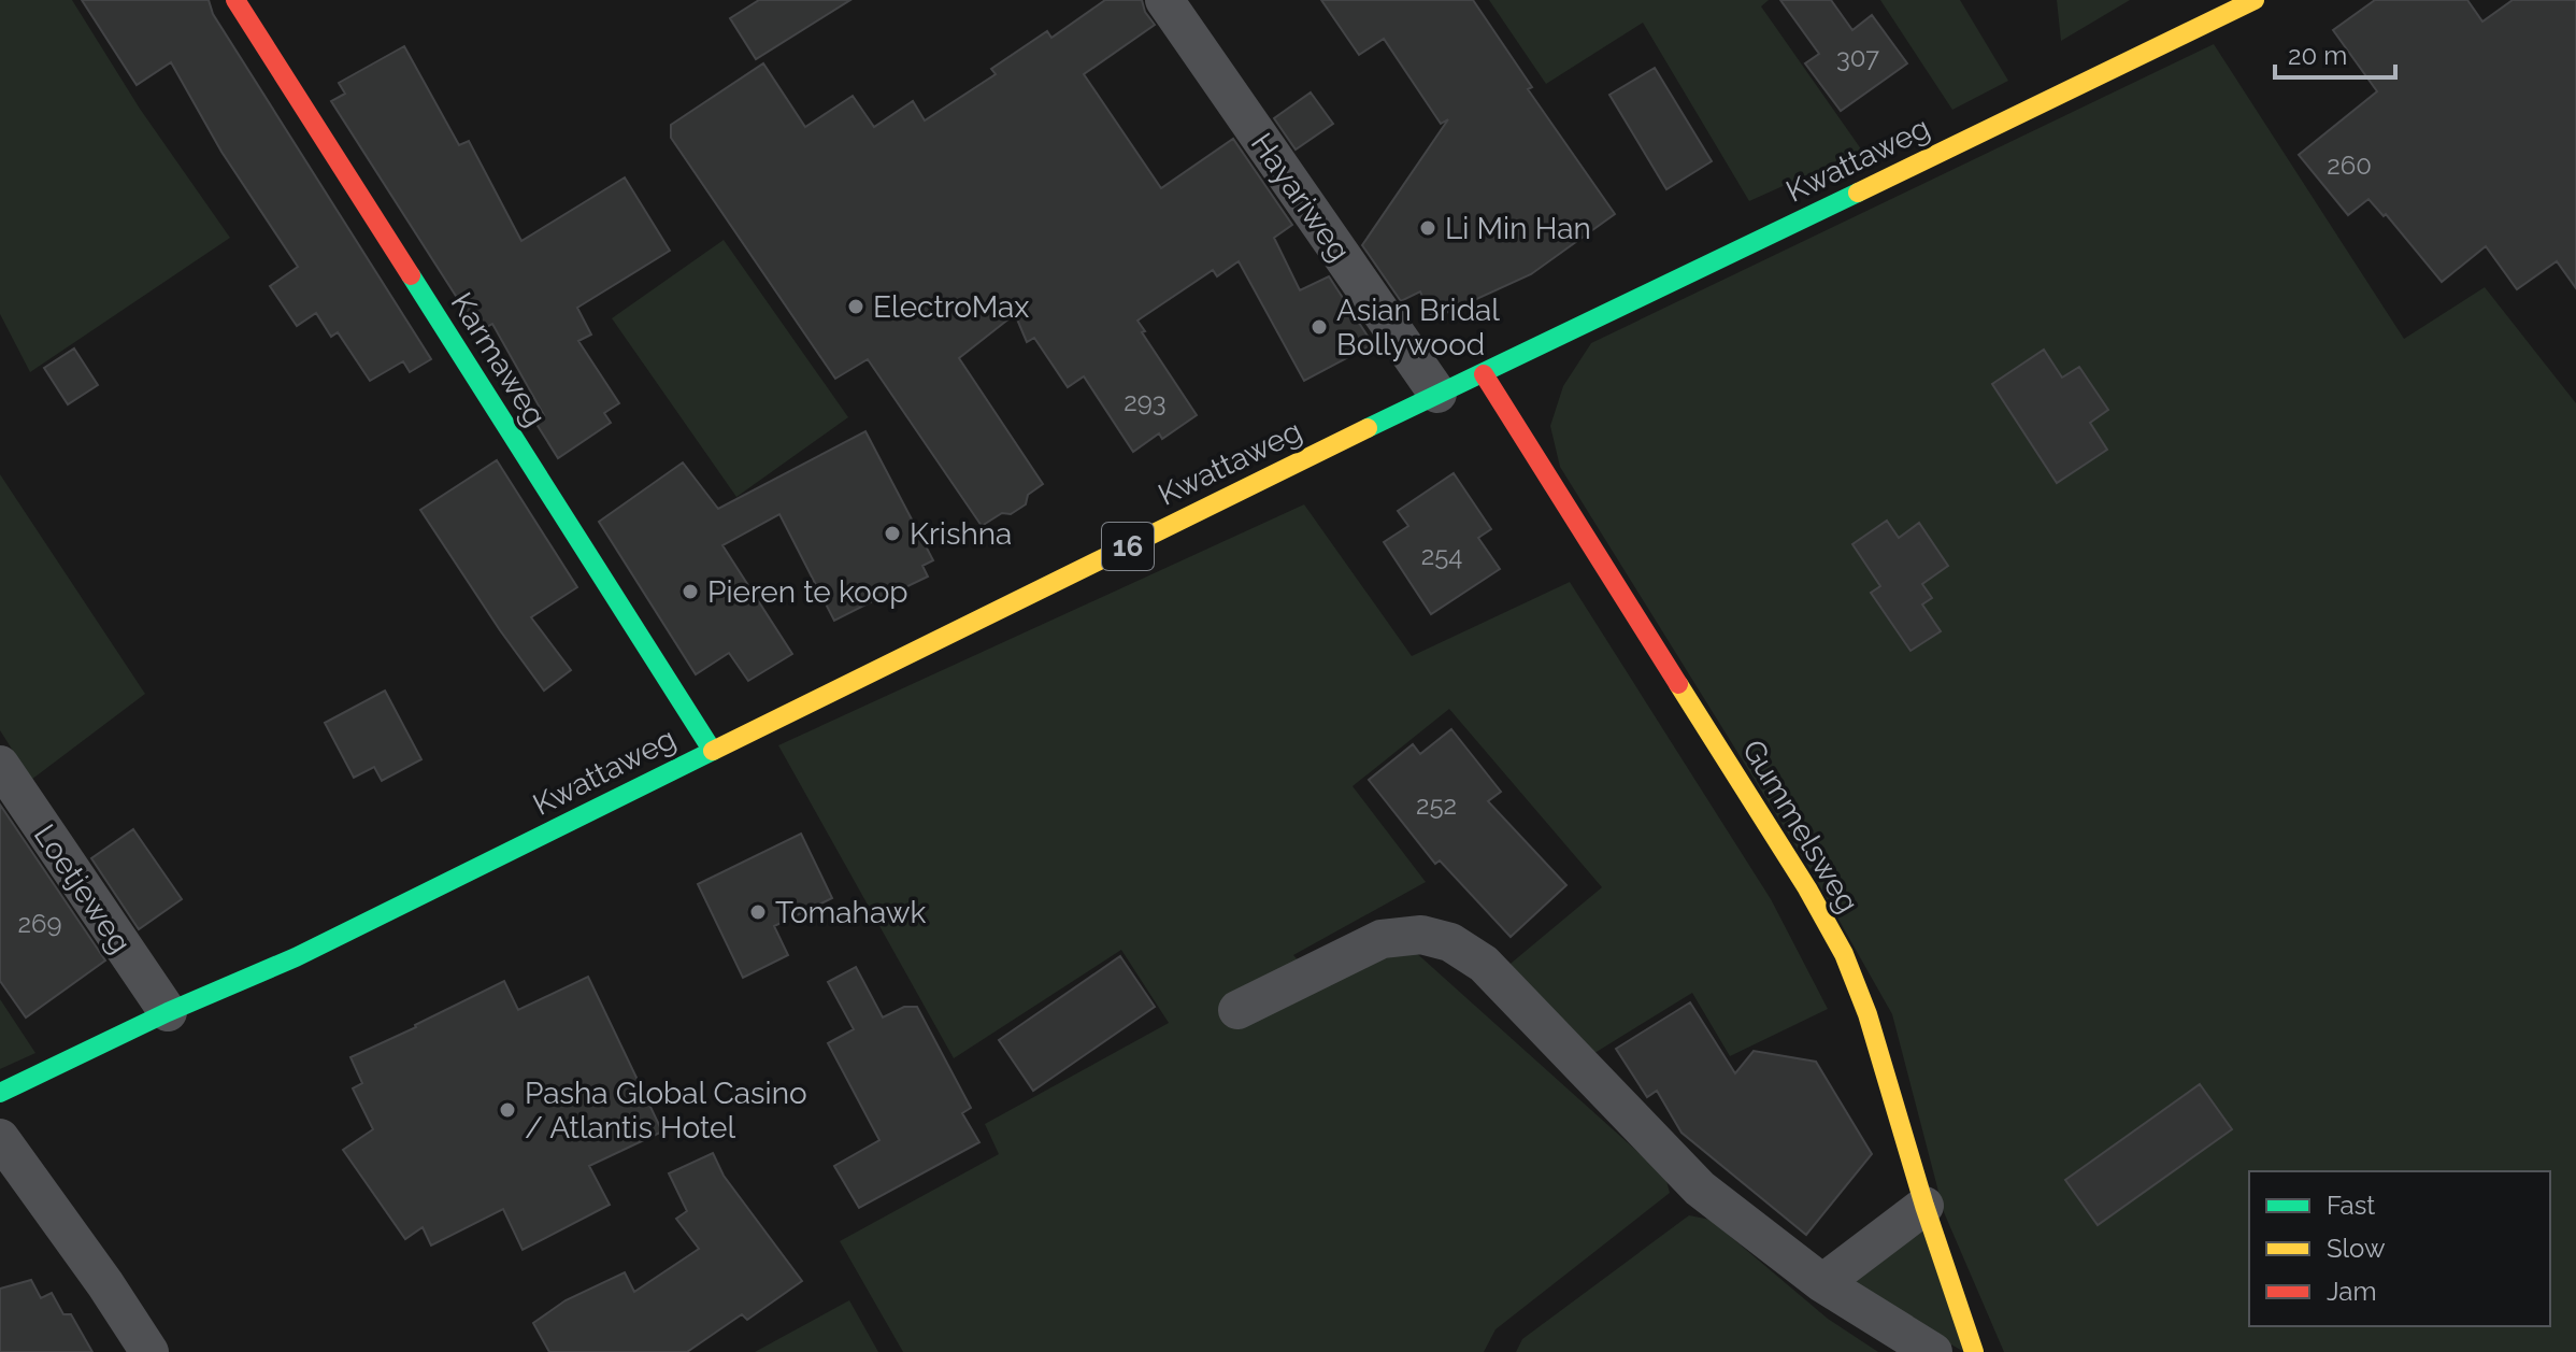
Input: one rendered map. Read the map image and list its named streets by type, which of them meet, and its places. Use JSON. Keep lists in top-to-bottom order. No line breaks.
{"streets":{"main road":["Kwattaweg","Karmaweg","16","Gummelsweg"],"street":["Hayariweg","Loetjeweg"]},"crossings":[["Kwattaweg","Hayariweg"],["Kwattaweg","Karmaweg"],["Kwattaweg","Gummelsweg"],["Kwattaweg","Loetjeweg"]],"places":["Li Min Han","ElectroMax","Asian Bridal Bollywood","Krishna","Pieren te koop","Tomahawk","Pasha Global Casino / Atlantis Hotel"],"house_numbers":["307","260","293","254","252","269"],"legend":["Fast","Slow","Jam"],"scale_bar":"20 m"}
